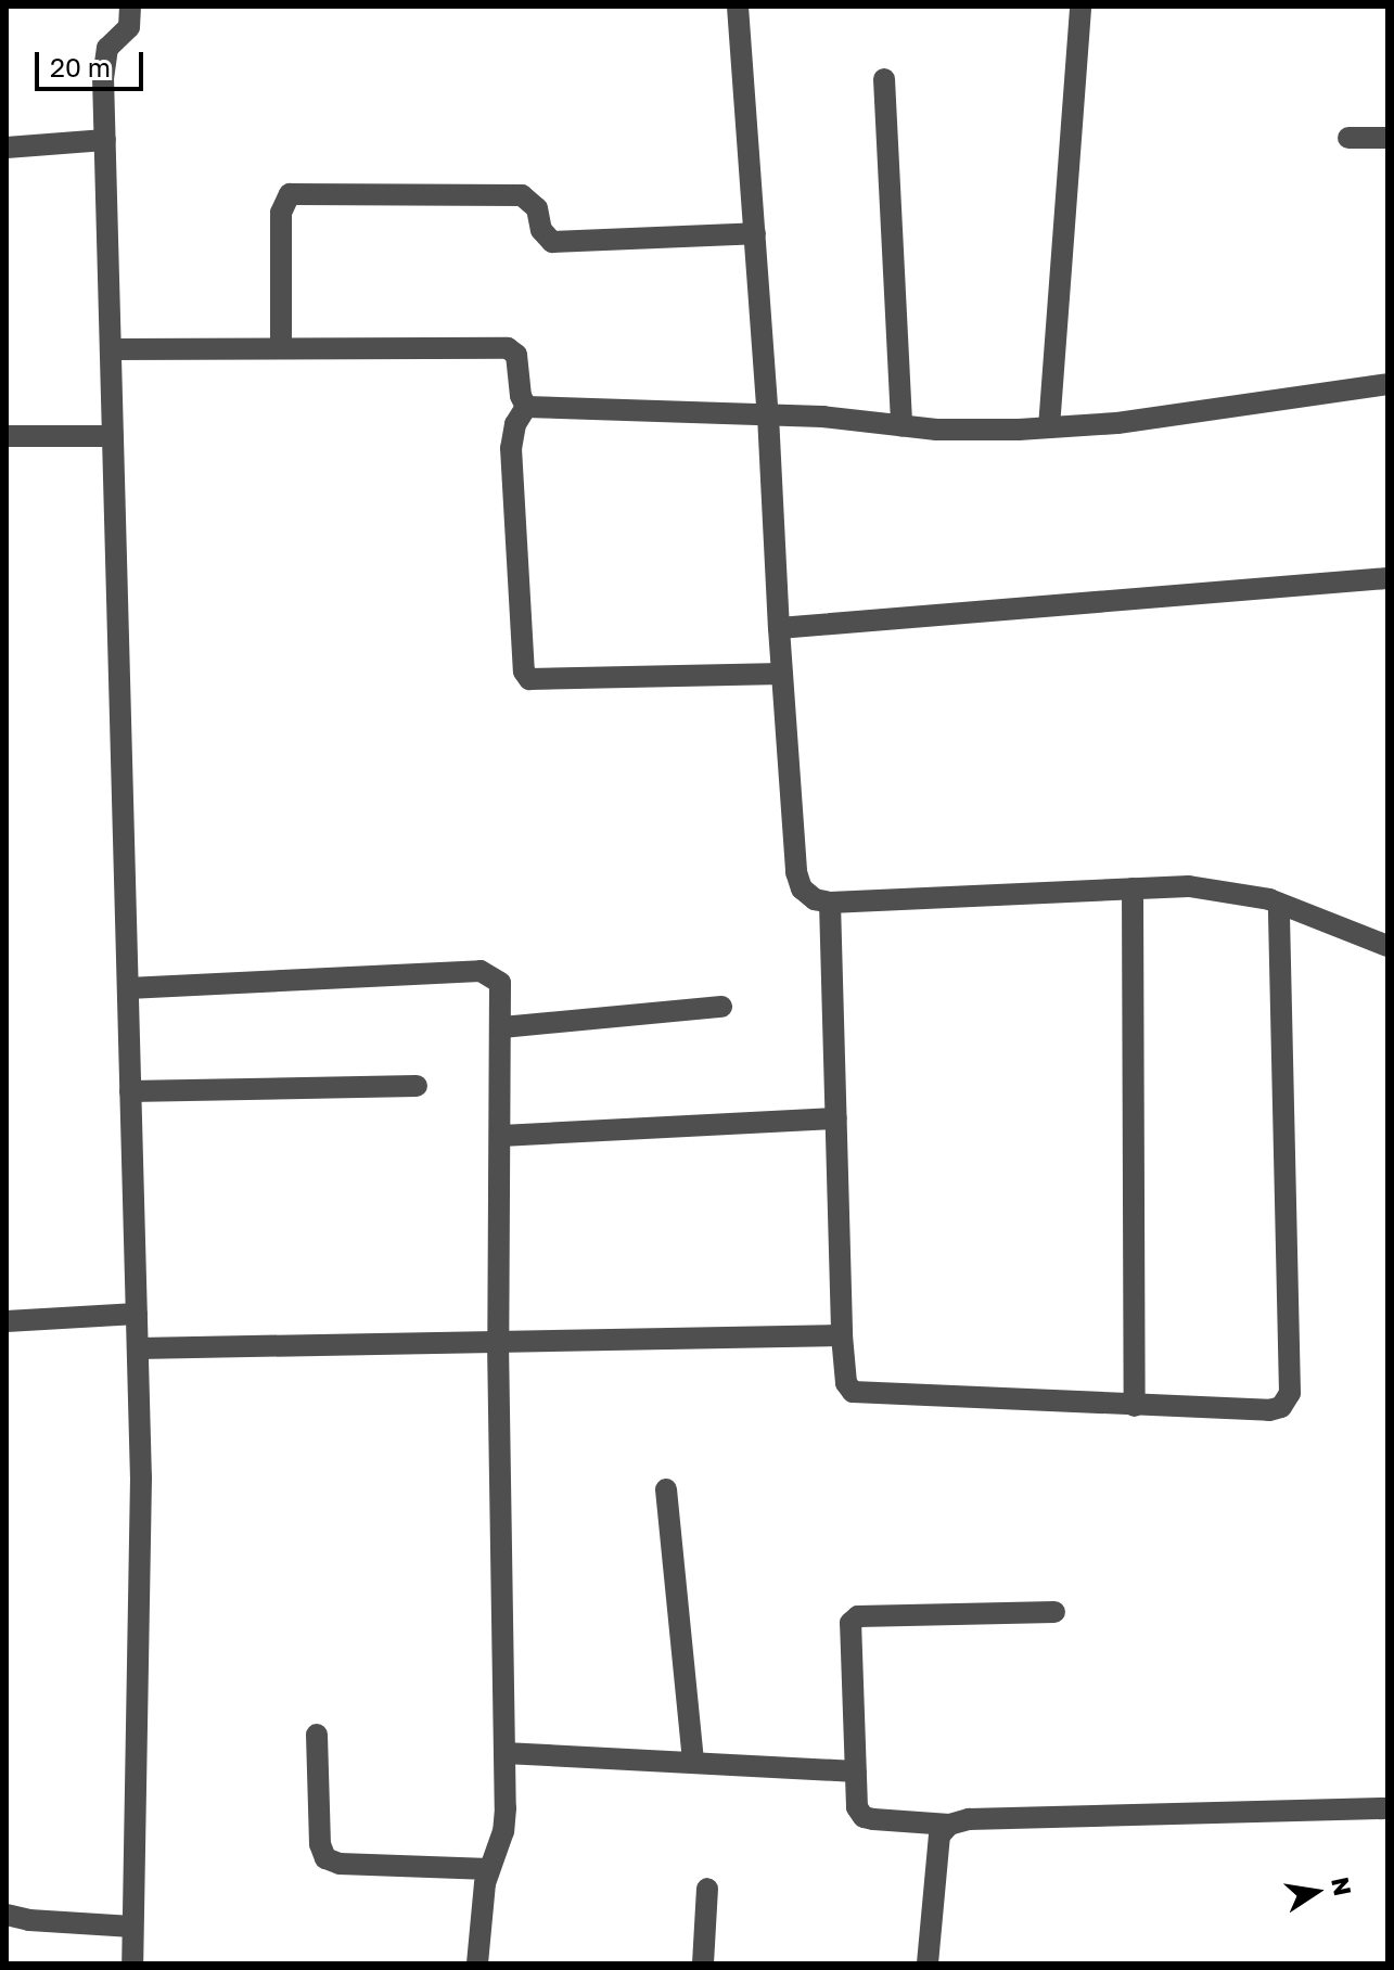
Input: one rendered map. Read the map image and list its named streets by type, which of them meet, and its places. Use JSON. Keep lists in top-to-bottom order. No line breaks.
{"scale_bar":"20 m","north":"right"}
